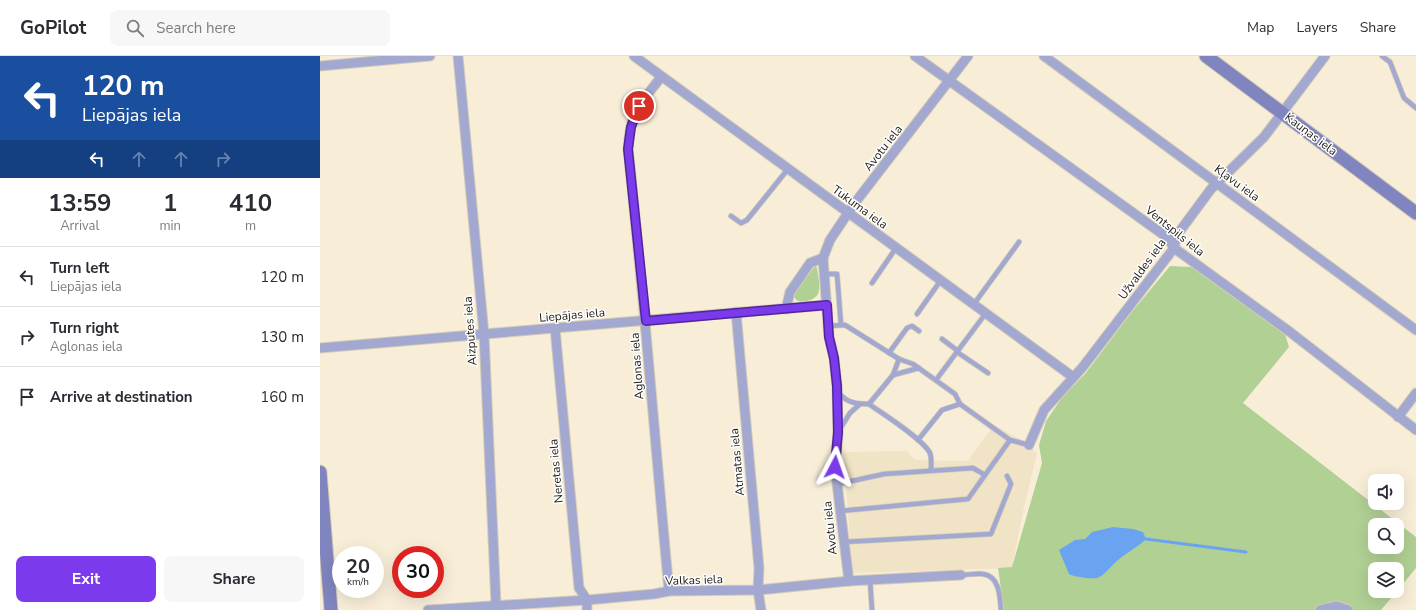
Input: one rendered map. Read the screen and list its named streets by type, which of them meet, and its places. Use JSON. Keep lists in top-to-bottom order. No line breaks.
{"streets":{"street":["Kauņas iela","Avotu iela","Kļavu iela","Tukuma iela","Ventspils iela","Užvaldes iela","Liepājas iela","Aizputes iela","Aglonas iela","Atmatas iela","Neretas iela","Valkas iela"]},"crossings":[["Kauņas iela","Užvaldes iela"],["Avotu iela","Tukuma iela"],["Avotu iela","Ventspils iela"],["Avotu iela","Liepājas iela"],["Avotu iela","Valkas iela"],["Kļavu iela","Užvaldes iela"],["Tukuma iela","Užvaldes iela"],["Tukuma iela","Aglonas iela"],["Ventspils iela","Užvaldes iela"],["Liepājas iela","Aizputes iela"],["Liepājas iela","Aglonas iela"],["Liepājas iela","Atmatas iela"],["Liepājas iela","Neretas iela"],["Aizputes iela","Valkas iela"],["Aglonas iela","Valkas iela"],["Atmatas iela","Valkas iela"],["Neretas iela","Valkas iela"]],"page":{"header":"GoPilot","search":"Search here","nav":["Map","Layers","Share"],"turn":["120 m","Liepājas iela"],"eta":["13:59","Arrival","1","min","410","m"],"list":[{"name":"Turn left","note":"Liepājas iela","value":"120 m"},{"name":"Turn right","note":"Aglonas iela","value":"130 m"},{"name":"Arrive at destination","value":"160 m"}],"speed":"20 km/h","limit":"30","buttons":["Exit","Share"]}}
